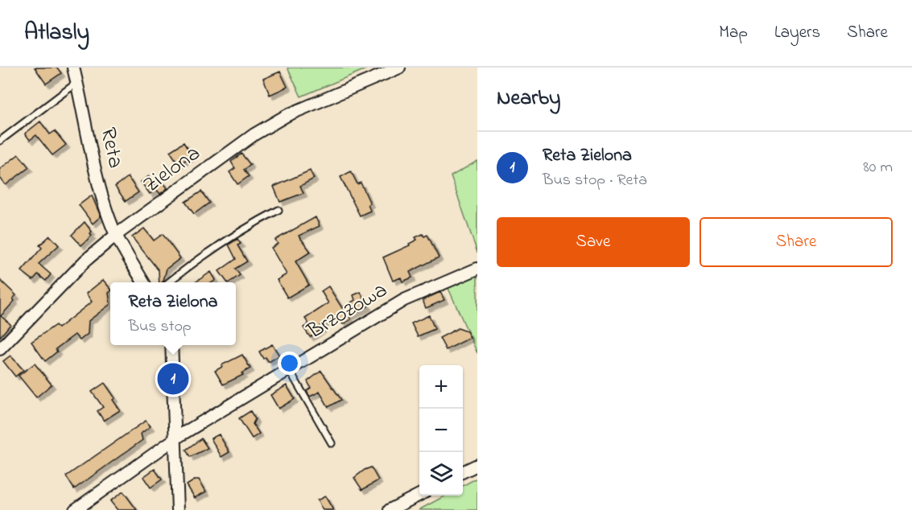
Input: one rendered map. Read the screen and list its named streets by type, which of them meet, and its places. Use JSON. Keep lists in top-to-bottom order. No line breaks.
{"streets":{"street":["Reta","Zielona","Brzozowa"]},"crossings":[["Reta","Zielona"]],"page":{"header":"Atlasly","nav":["Map","Layers","Share"],"heading":"Nearby","list":[{"mark":"1","name":"Reta Zielona","note":"Bus stop · Reta","value":"80 m"}],"buttons":["Save","Share"],"popup":["Reta Zielona","Bus stop"],"pins":"1","map_buttons":["+","−"]}}
